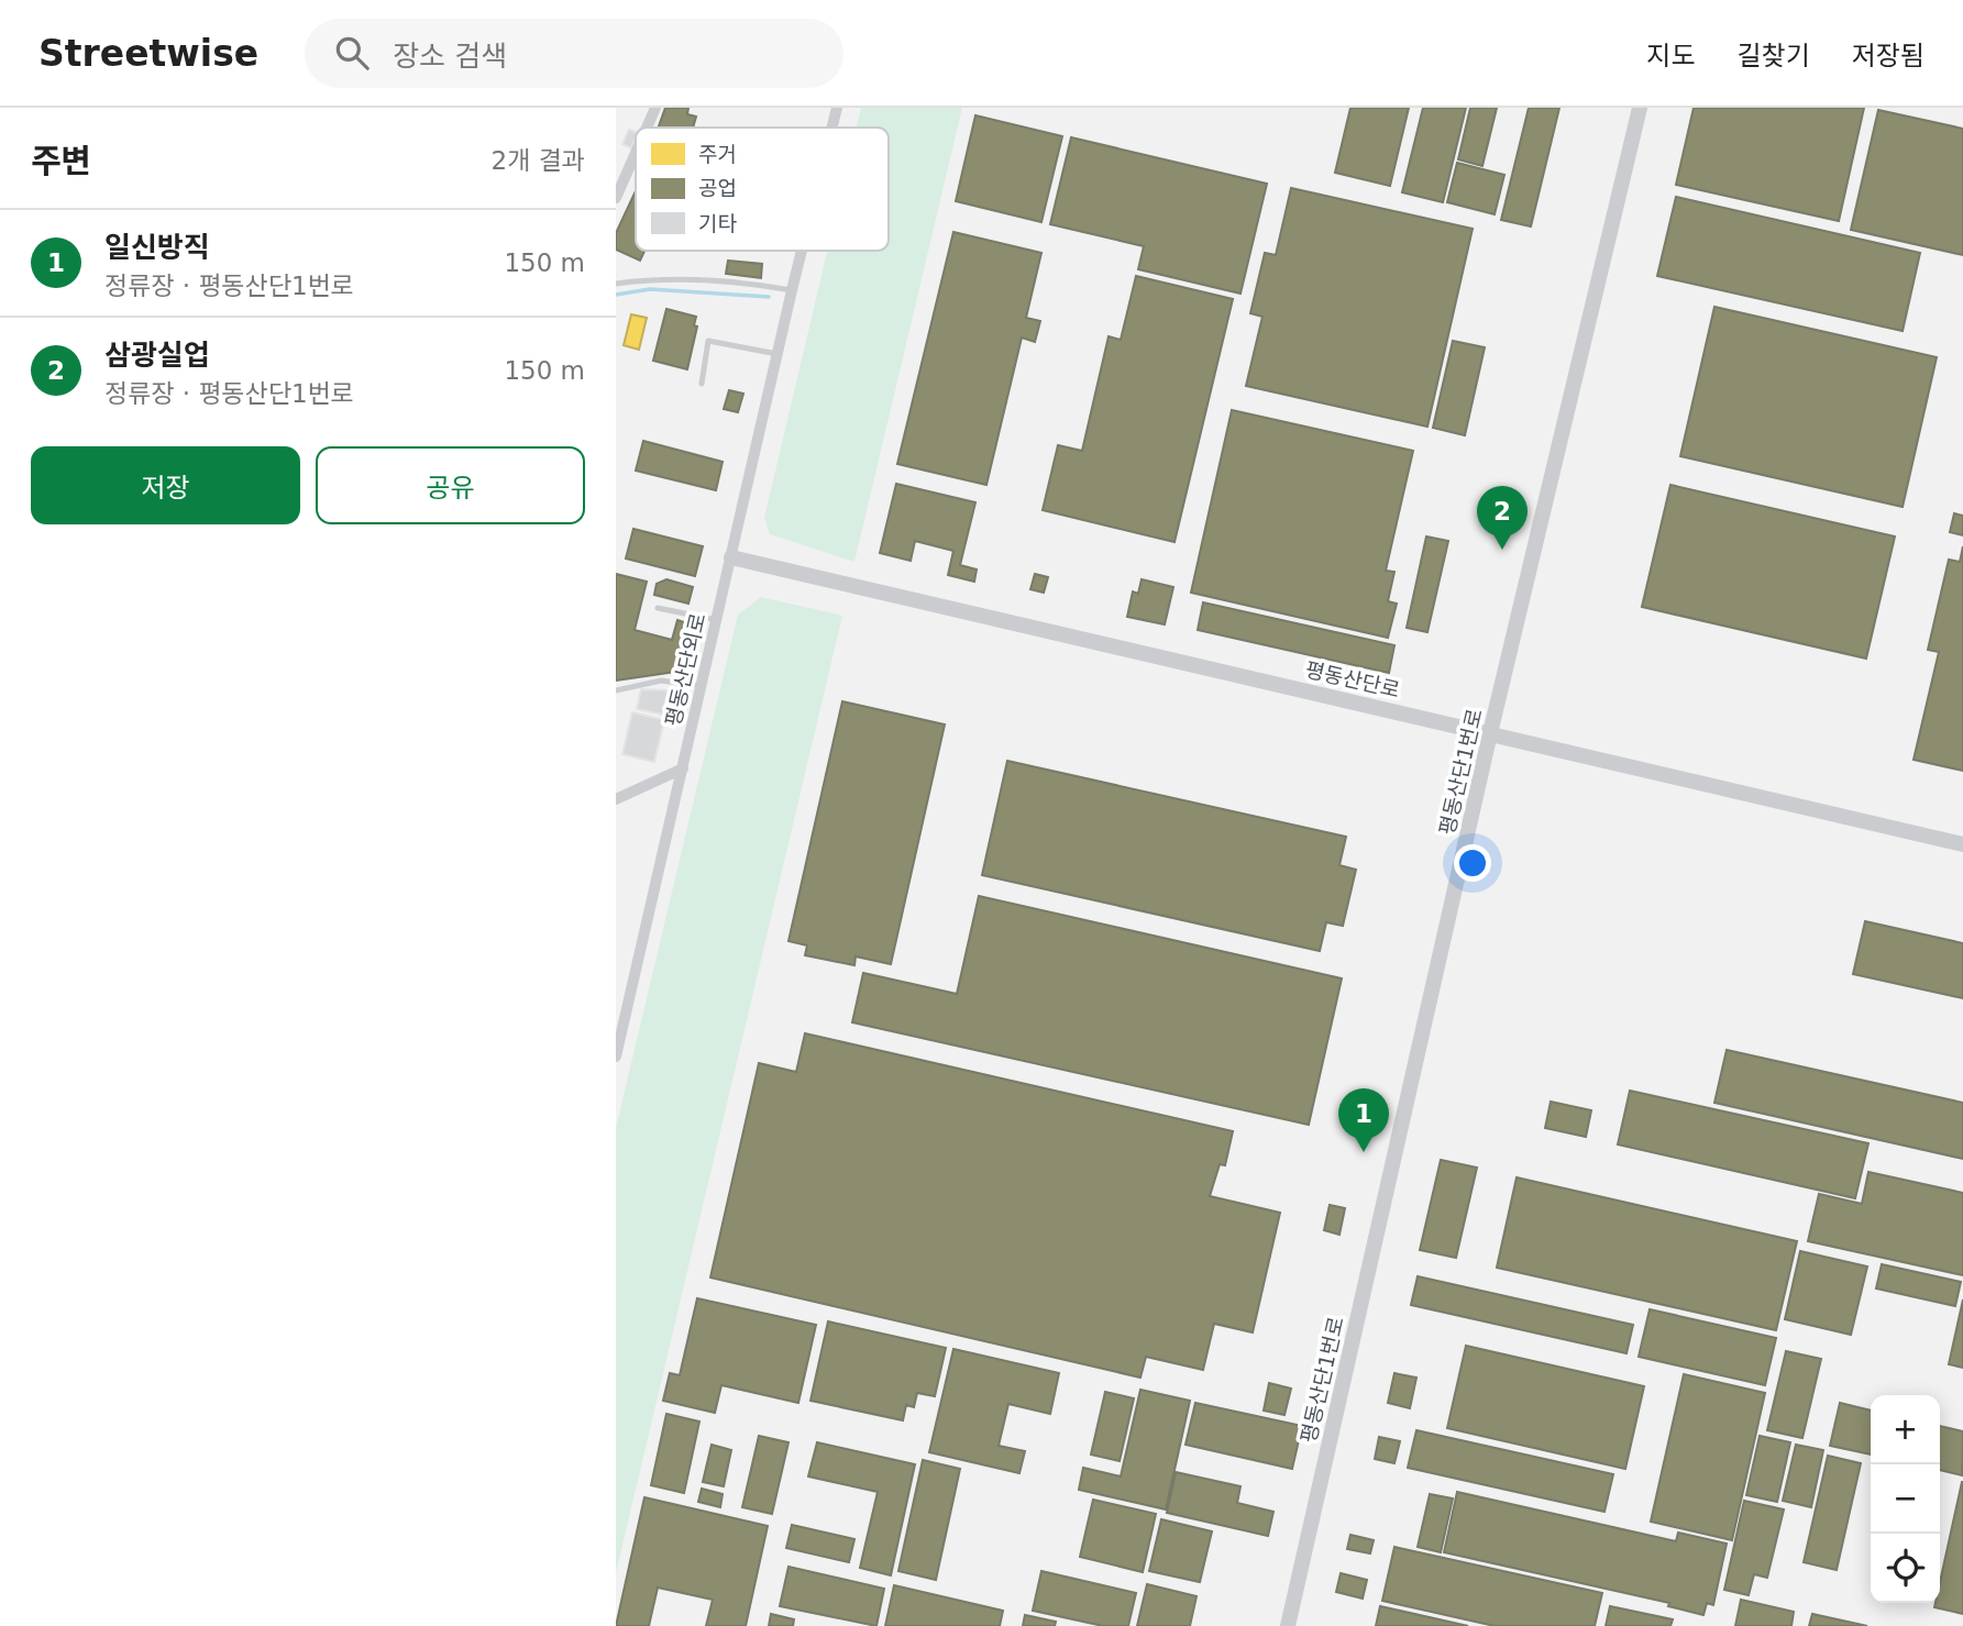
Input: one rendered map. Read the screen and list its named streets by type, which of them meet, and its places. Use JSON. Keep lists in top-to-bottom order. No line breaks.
{"streets":{"street":["평동산단외로","평동산단로","평동산단1번로"]},"crossings":[["평동산단외로","평동산단로"],["평동산단로","평동산단1번로"]],"legend":["주거","공업","기타"],"page":{"header":"Streetwise","search":"장소 검색","nav":["지도","길찾기","저장됨"],"heading":["주변","2개 결과"],"list":[{"mark":"1","name":"일신방직","note":"정류장 · 평동산단1번로","value":"150 m"},{"mark":"2","name":"삼광실업","note":"정류장 · 평동산단1번로","value":"150 m"}],"buttons":["저장","공유"],"pins":["2","1"],"map_buttons":["+","−"]}}
